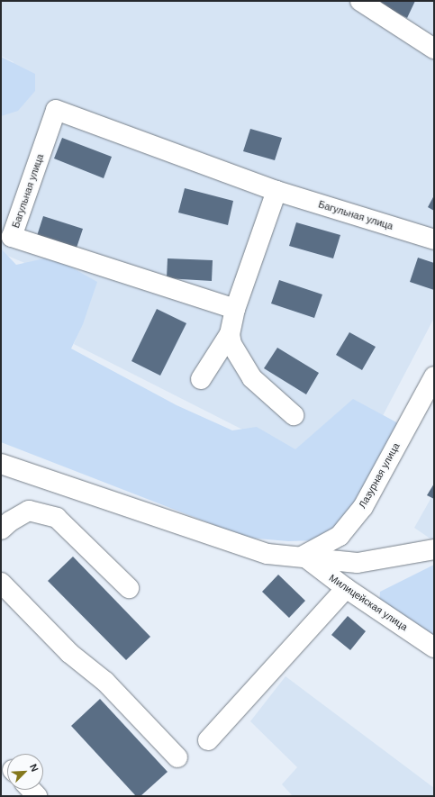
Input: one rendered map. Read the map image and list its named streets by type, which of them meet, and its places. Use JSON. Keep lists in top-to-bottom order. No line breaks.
{"streets":{"street":["Багульная улица","Лазурная улица","Милицейская улица"]},"crossings":[["Лазурная улица","Милицейская улица"]],"north":"top right"}
